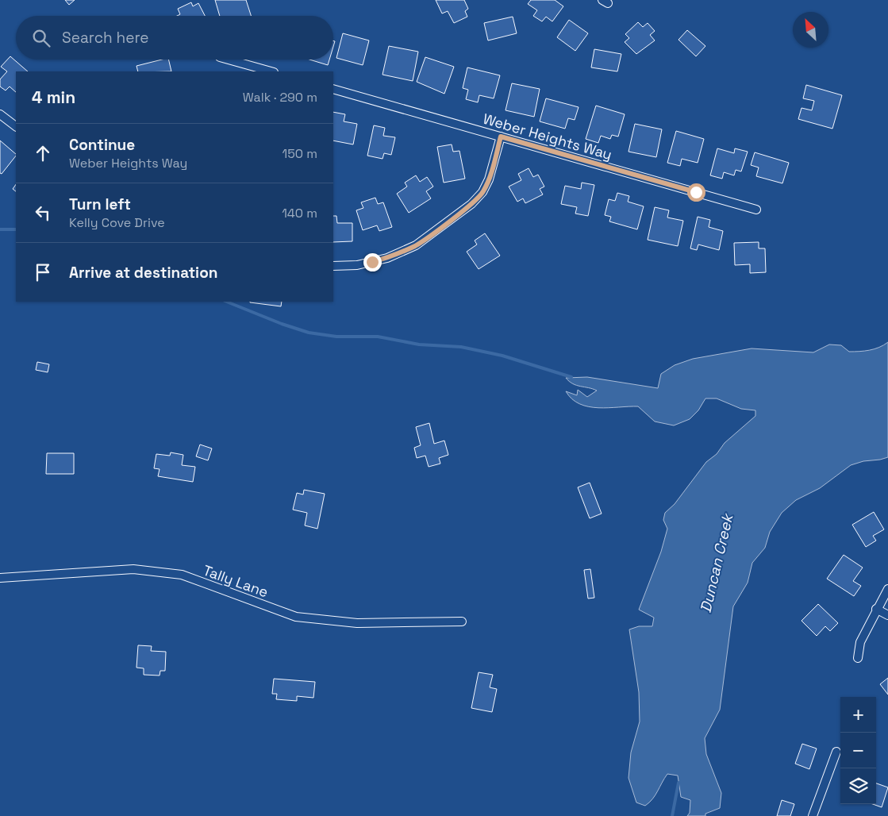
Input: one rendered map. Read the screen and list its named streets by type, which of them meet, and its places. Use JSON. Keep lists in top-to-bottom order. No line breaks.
{"streets":{"street":["Weber Heights Way","Tally Lane"]},"water":["Duncan Creek"],"north":"top left","page":{"search":"Search here","heading":["4 min","Walk · 290 m"],"list":[["Continue","Weber Heights Way","150 m"],["Turn left","Kelly Cove Drive","140 m"],"Arrive at destination"],"map_buttons":["+","−"]}}
